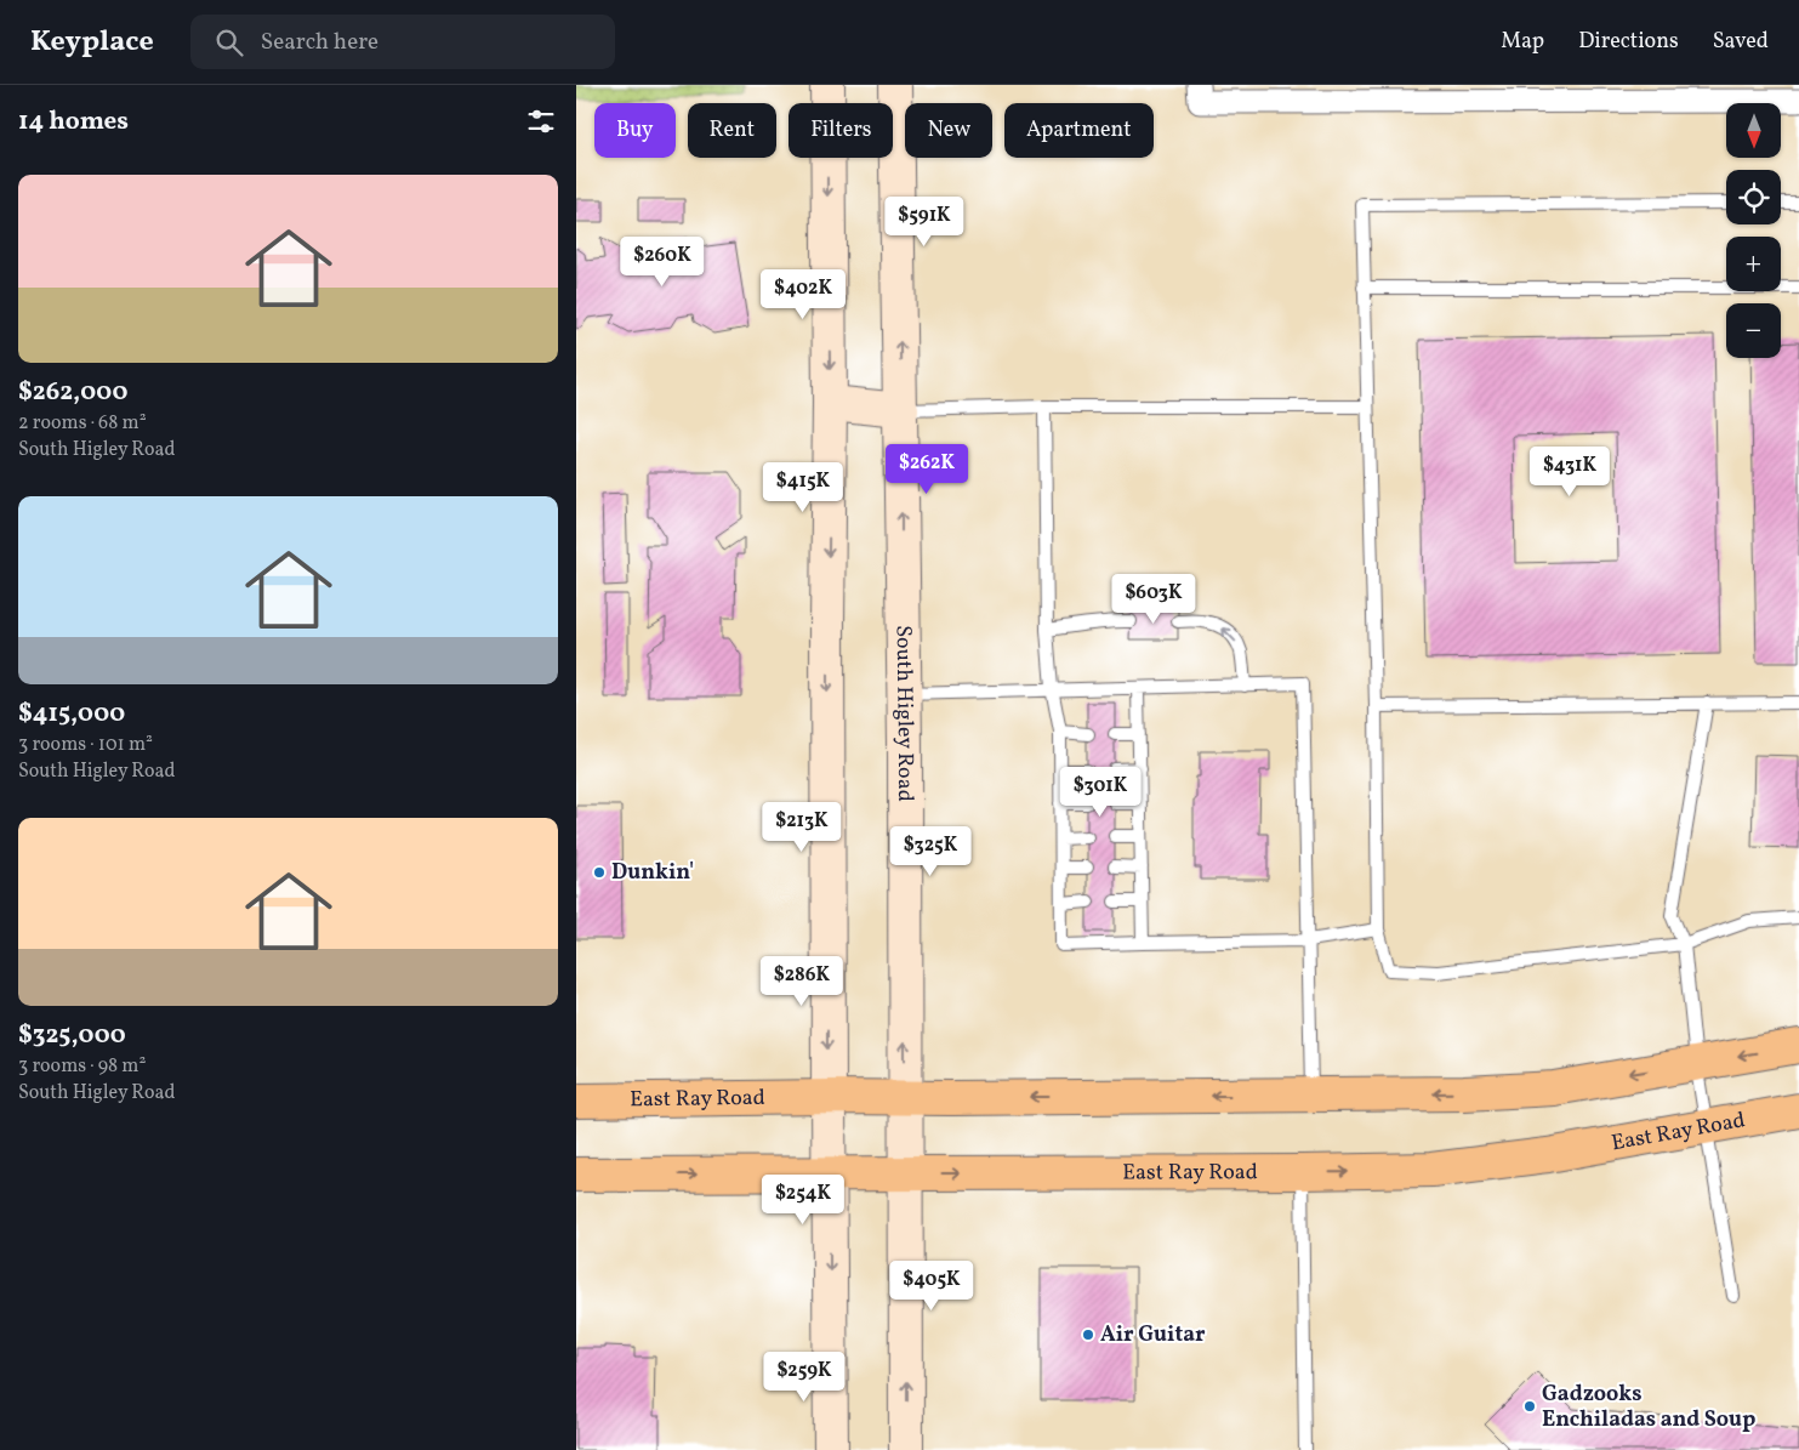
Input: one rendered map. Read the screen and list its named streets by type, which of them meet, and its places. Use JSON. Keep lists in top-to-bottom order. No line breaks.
{"streets":{"main road":["South Higley Road","East Ray Road"]},"crossings":[["South Higley Road","East Ray Road"]],"places":["Dunkin'","Air Guitar","Gadzooks Enchiladas and Soup"],"north":"bottom","page":{"header":"Keyplace","search":"Search here","nav":["Map","Directions","Saved"],"heading":"14 homes","map_buttons":["+","−"],"chip":["Buy","Rent","Filters","New","Apartment"],"list":[{"name":"$262,000","note":"2 rooms · 68 m² · South Higley Road"},{"name":"$415,000","note":"3 rooms · 101 m² · South Higley Road"},{"name":"$325,000","note":"3 rooms · 98 m² · South Higley Road"}],"price":["$591K","$260K","$402K","$262K","$431K","$415K","$603K","$301K","$213K","$325K","$286K","$254K","$405K","$259K"]}}
